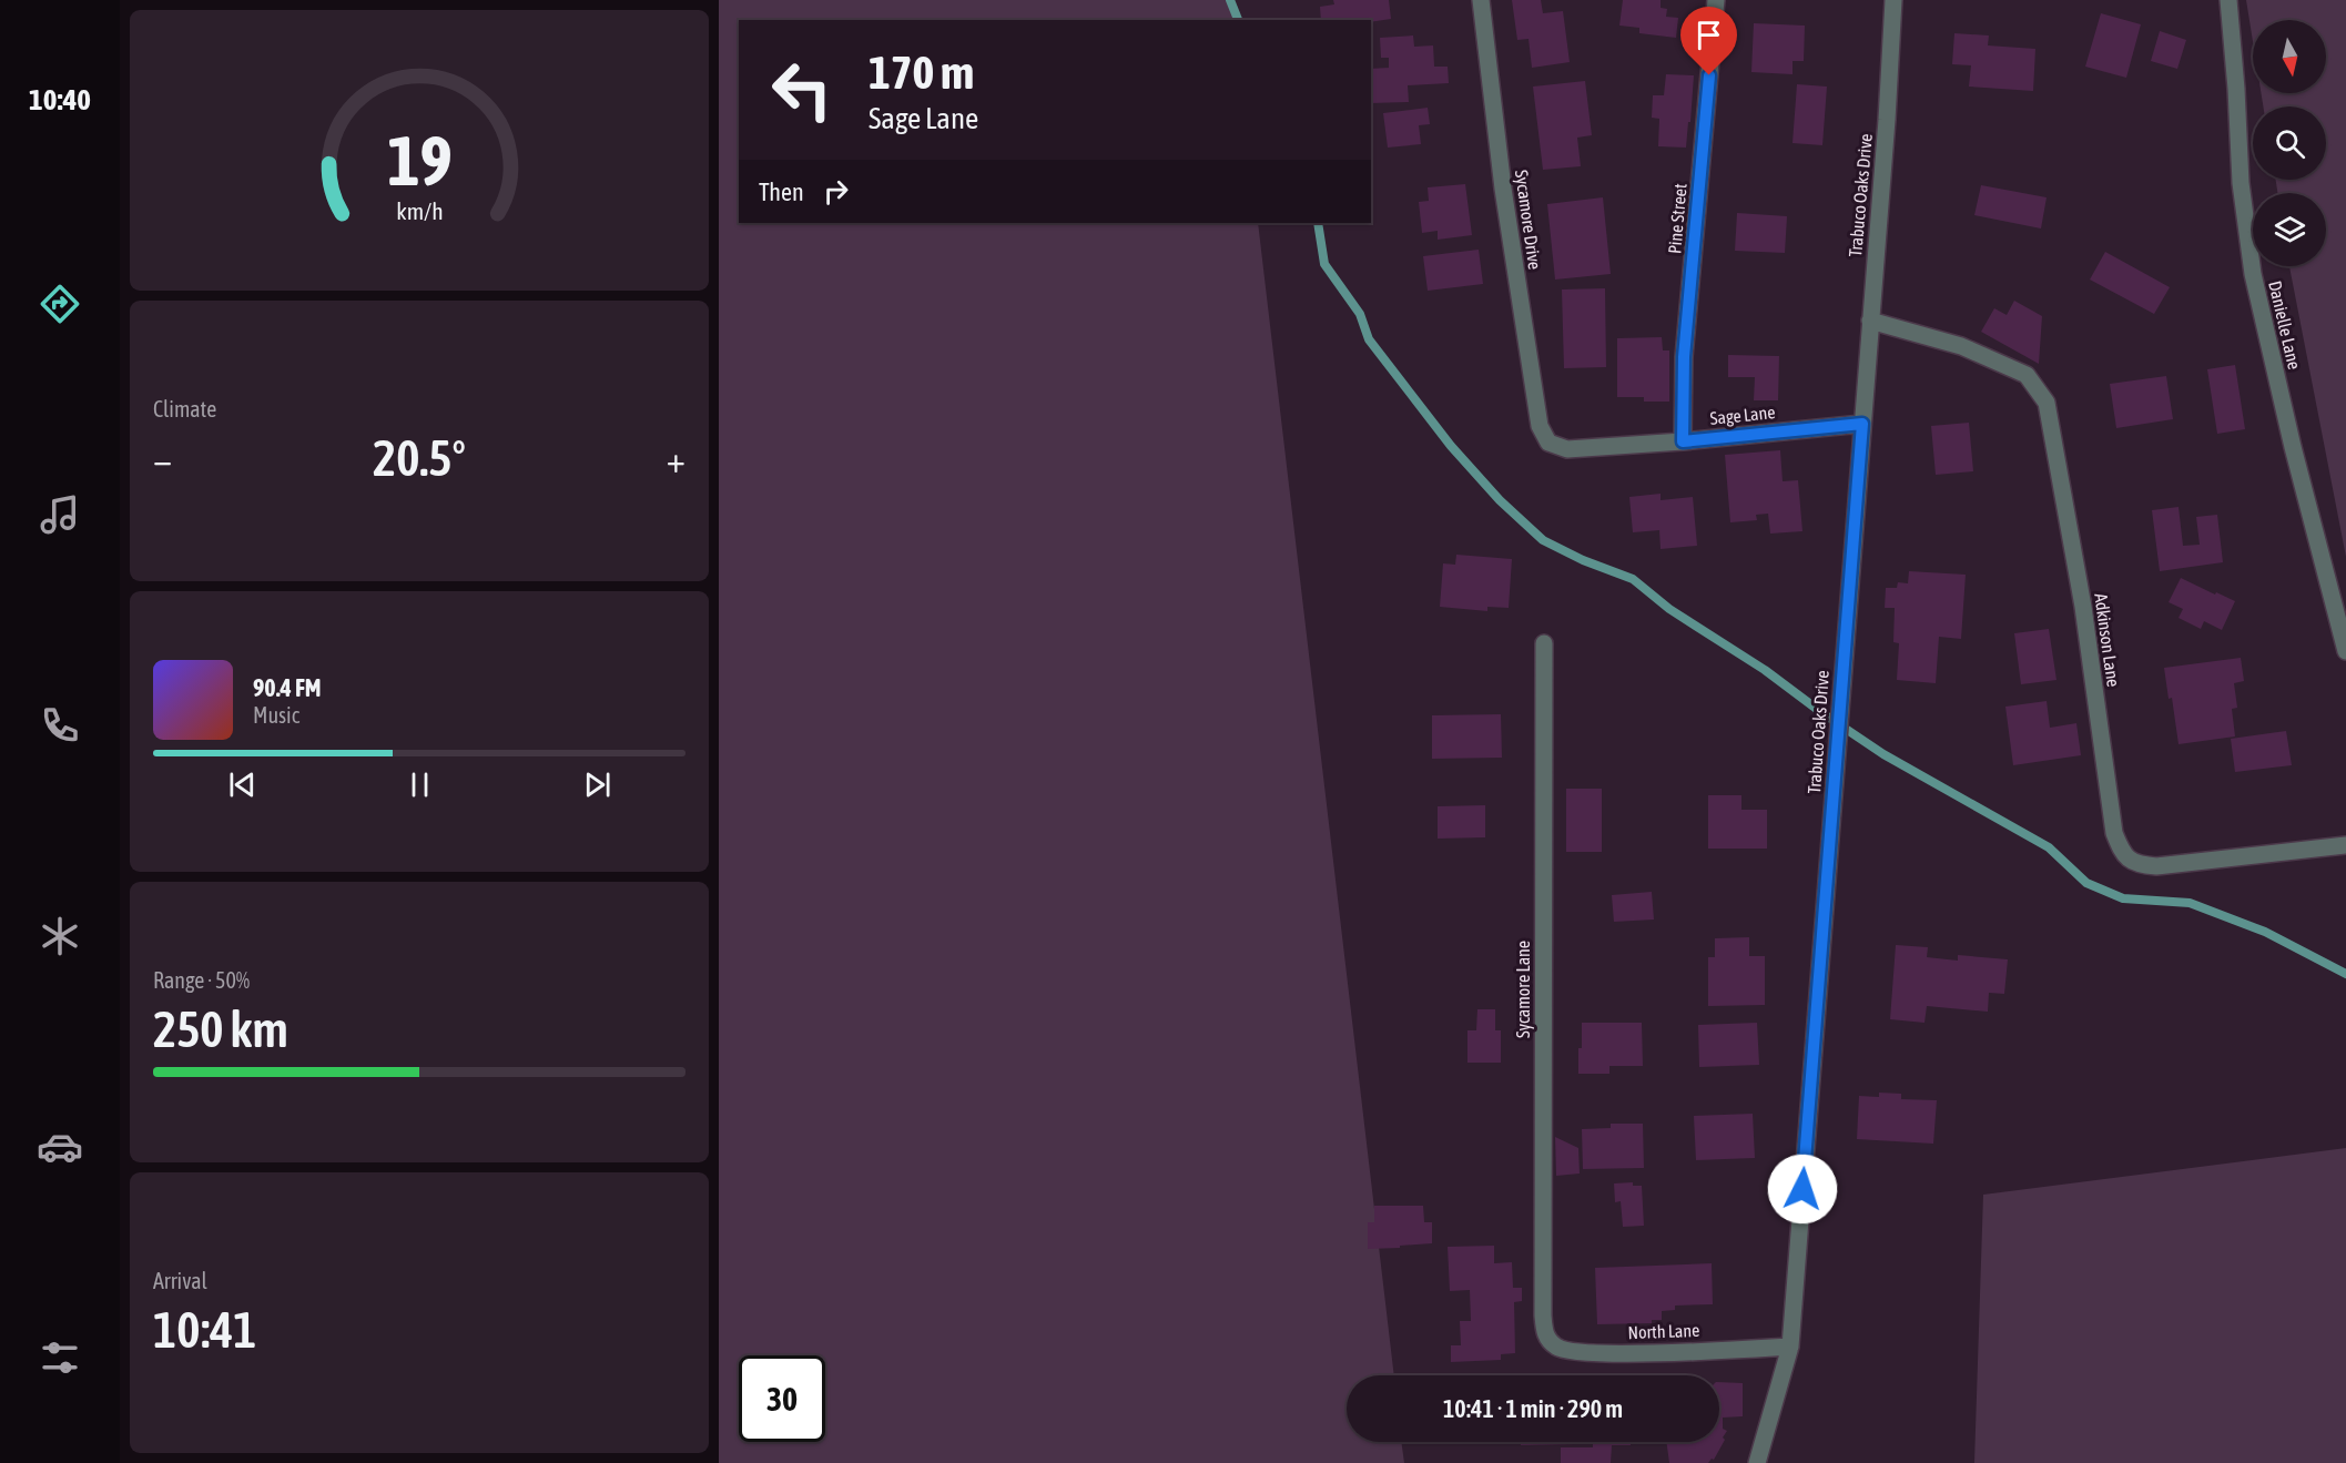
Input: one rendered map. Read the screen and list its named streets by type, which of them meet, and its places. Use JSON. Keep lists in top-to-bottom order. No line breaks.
{"streets":{"street":["Trabuco Oaks Drive","Pine Street","Sycamore Drive","Danielle Lane","Sage Lane","Adkinson Lane","Sycamore Lane","North Lane"]},"crossings":[["Trabuco Oaks Drive","Sage Lane"],["Trabuco Oaks Drive","Adkinson Lane"],["Trabuco Oaks Drive","North Lane"],["Pine Street","Sage Lane"],["Sycamore Drive","Sage Lane"],["Sycamore Lane","North Lane"]],"north":"bottom","page":{"tabs":"10:40","turn":["170 m","Sage Lane"],"then":"Then","tile":["Climate",["Range · 50%","250 km"],["Arrival","10:41"]],"heat":["−","20.5°","+"],"song":["90.4 FM","Music"],"limit":"30","trip":"10:41 · 1 min · 290 m","gauge":["19","km/h"]}}
